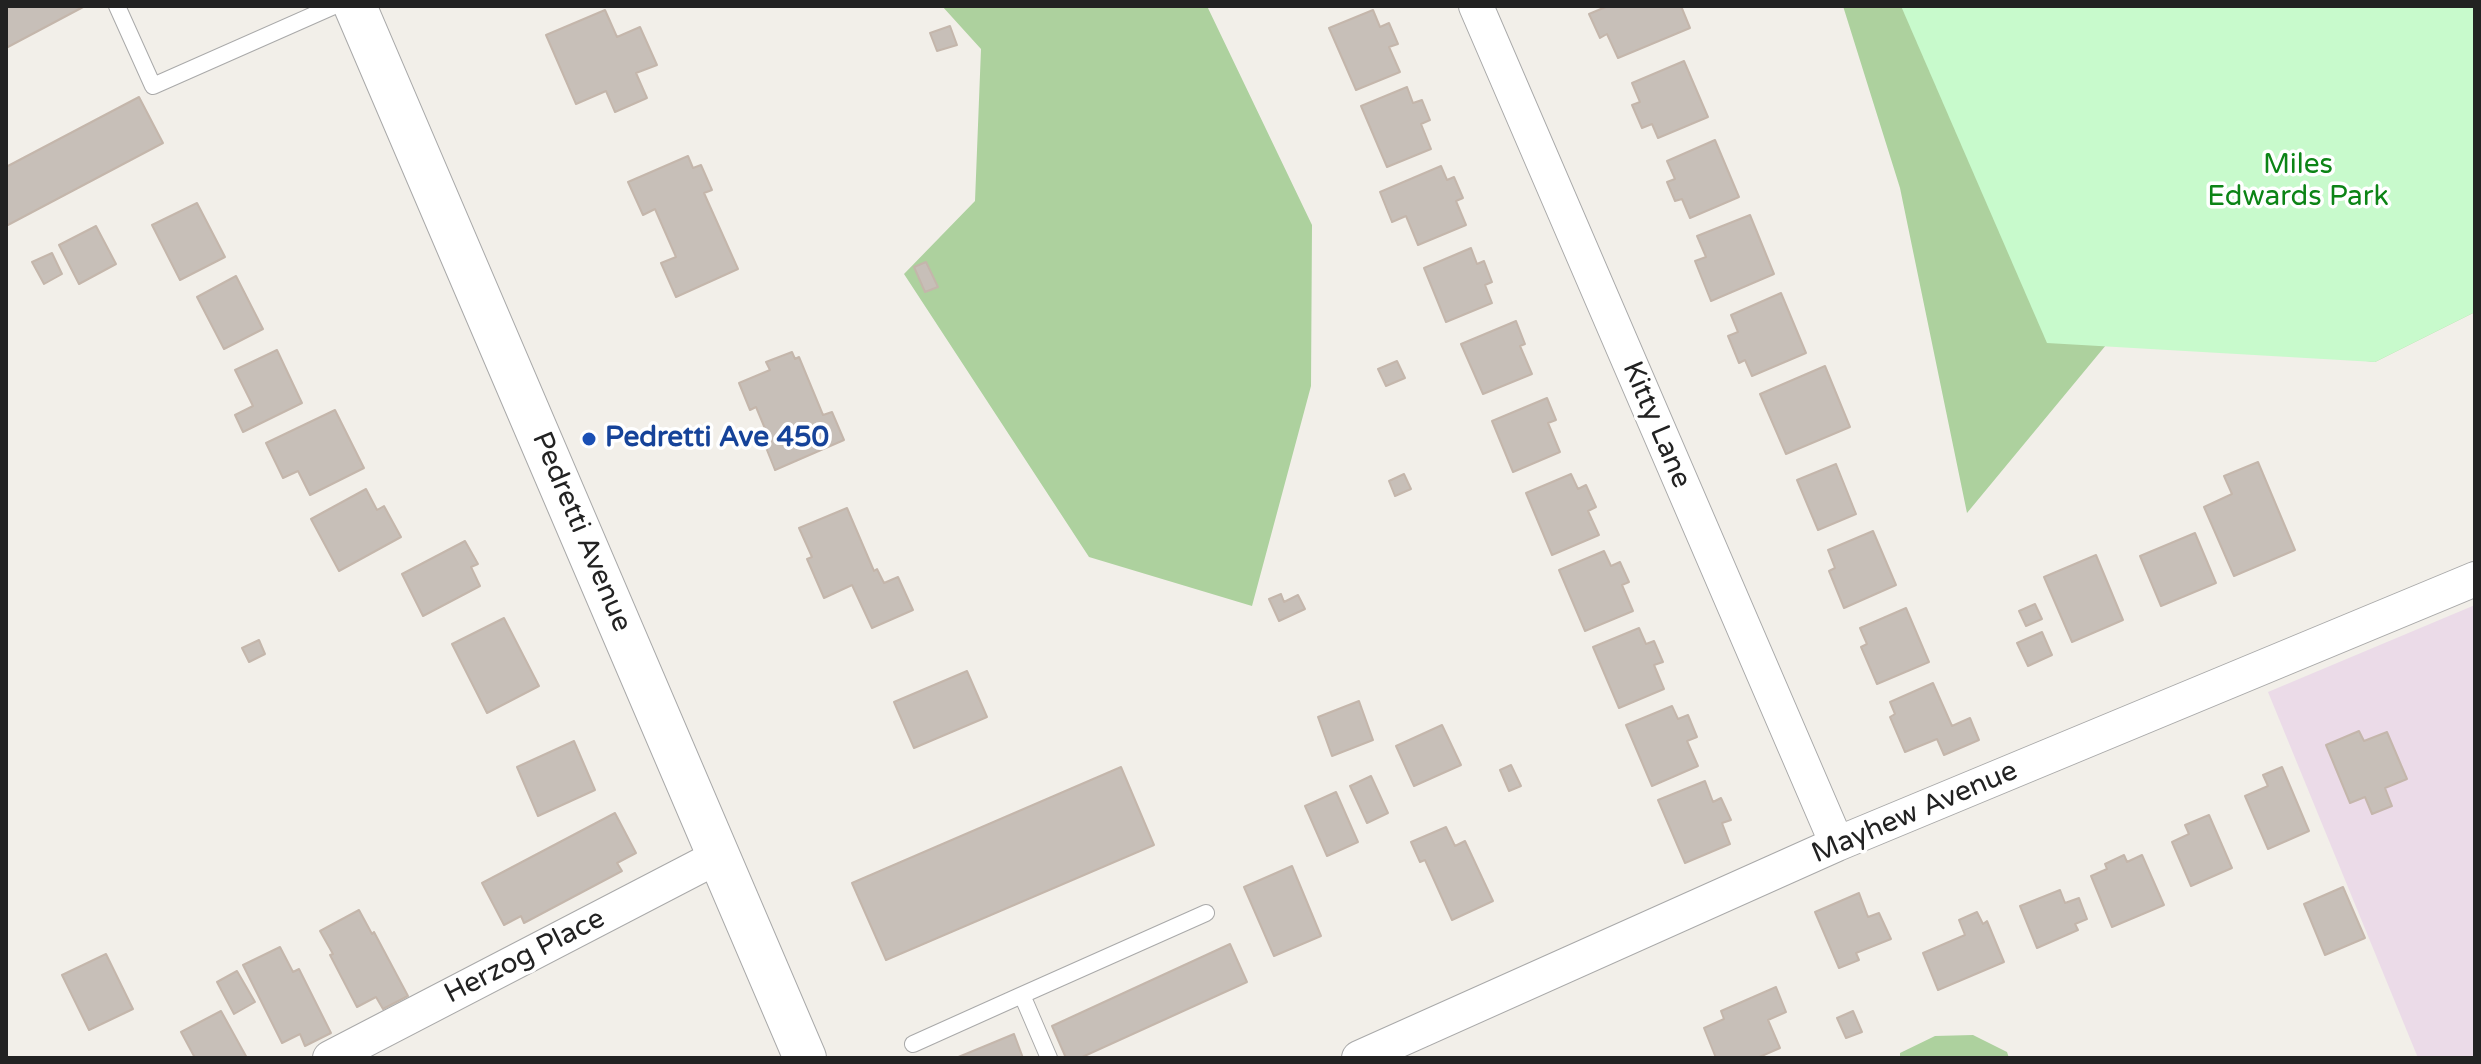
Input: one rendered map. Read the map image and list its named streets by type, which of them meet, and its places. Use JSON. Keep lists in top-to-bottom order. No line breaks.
{"streets":{"street":["Kitty Lane","Pedretti Avenue","Mayhew Avenue","Herzog Place"]},"crossings":[["Kitty Lane","Mayhew Avenue"],["Pedretti Avenue","Herzog Place"]],"parks":["Miles Edwards Park"],"places":["Pedretti Ave 450"]}
